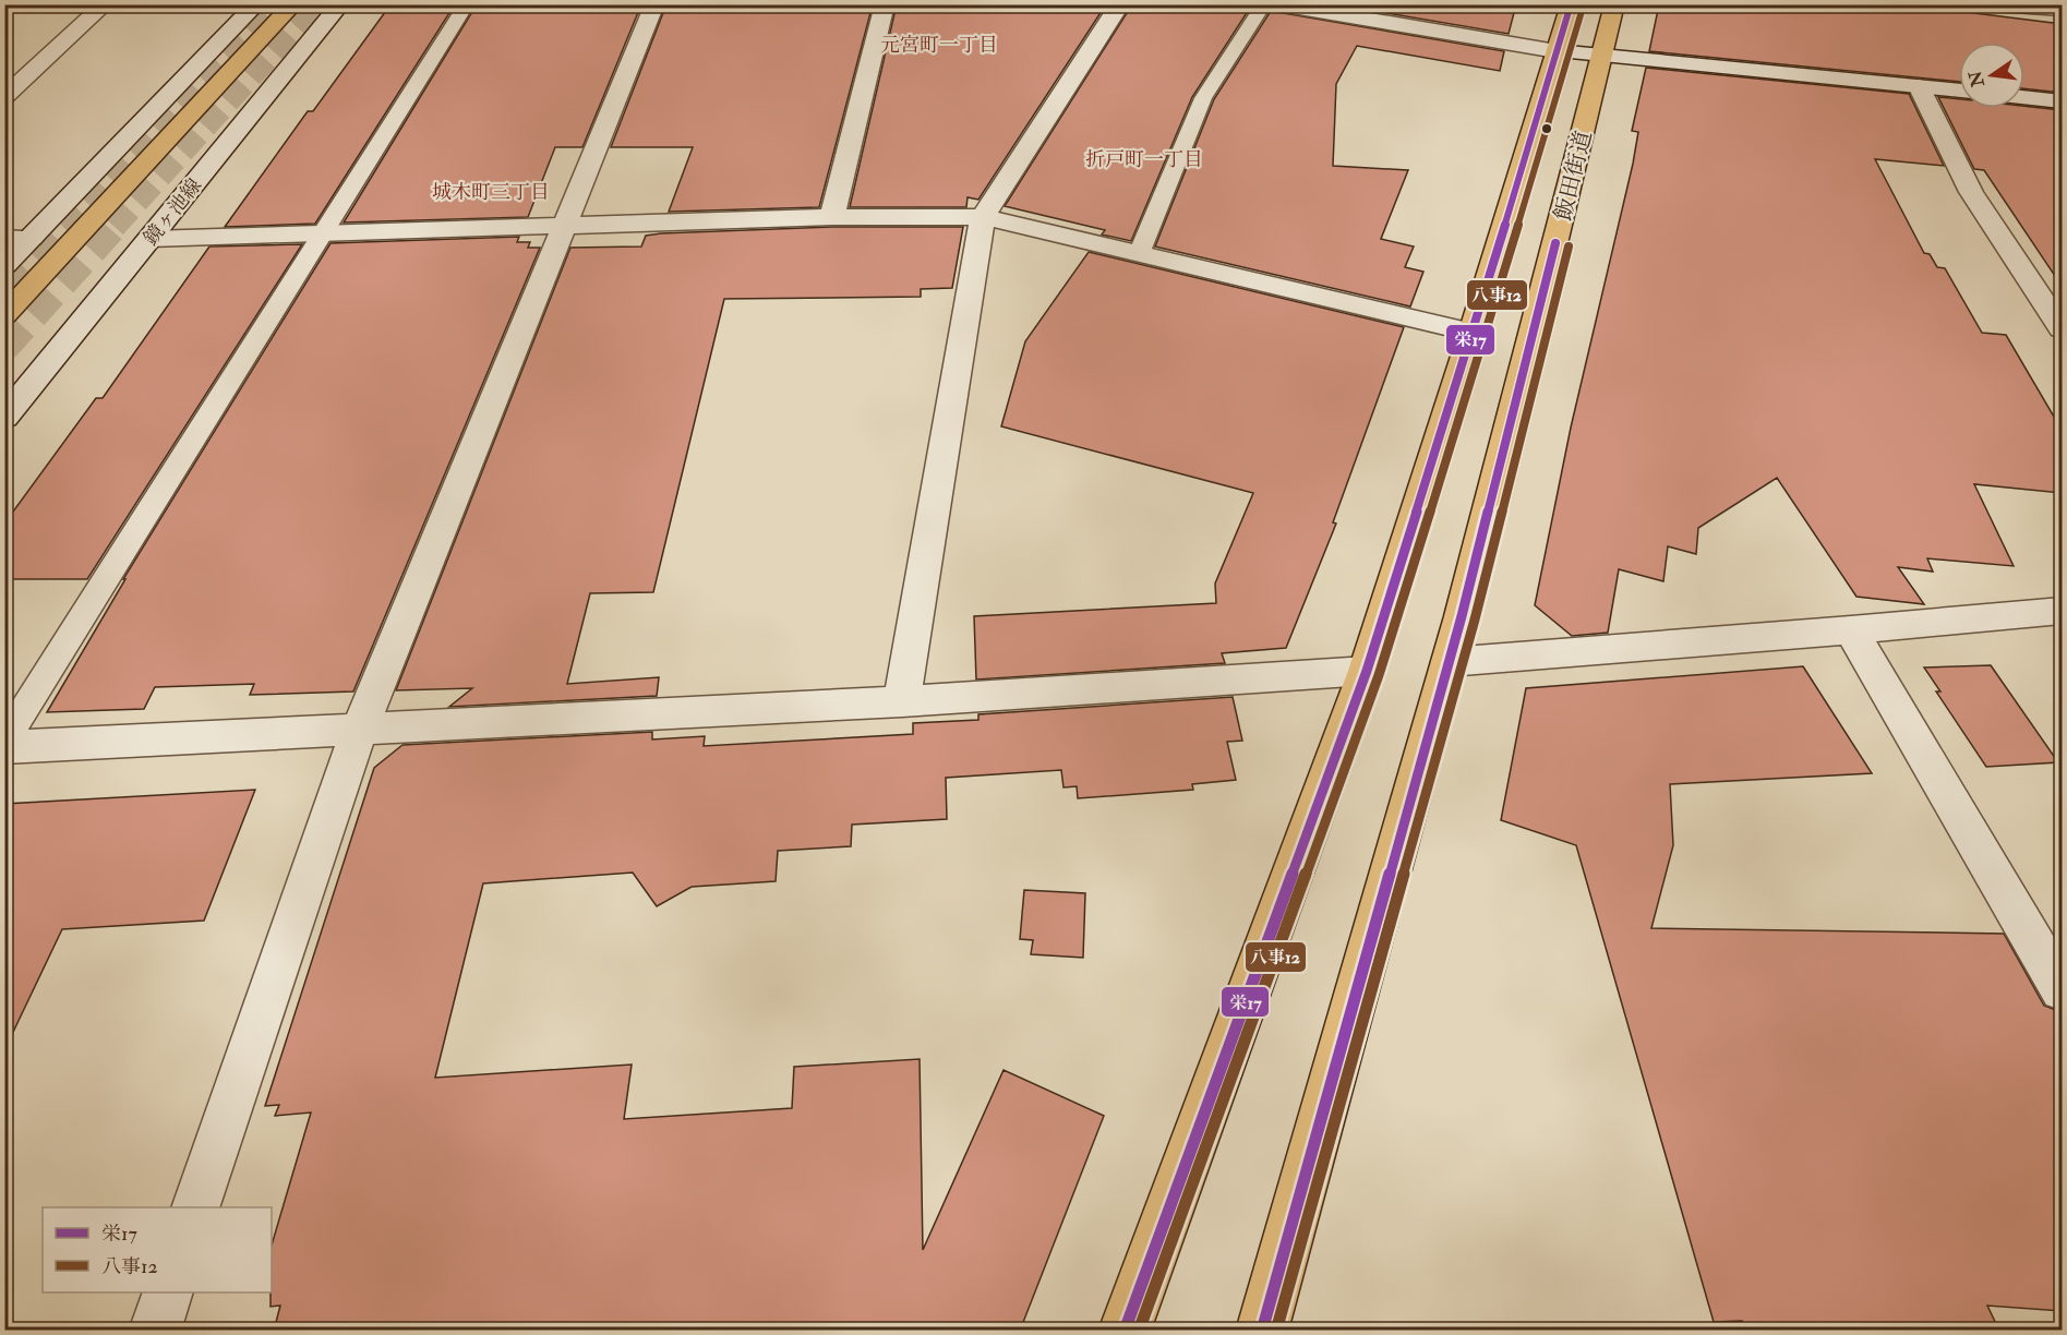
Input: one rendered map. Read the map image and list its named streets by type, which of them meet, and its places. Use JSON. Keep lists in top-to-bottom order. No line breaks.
{"streets":{"highway":["飯田街道"],"street":["鏡ヶ池線"]},"districts":["元宮町一丁目","折戸町一丁目","城木町三丁目"],"lines":["transit line 栄17","transit line 八事12"],"legend":["栄17","八事12"],"north":"left"}
